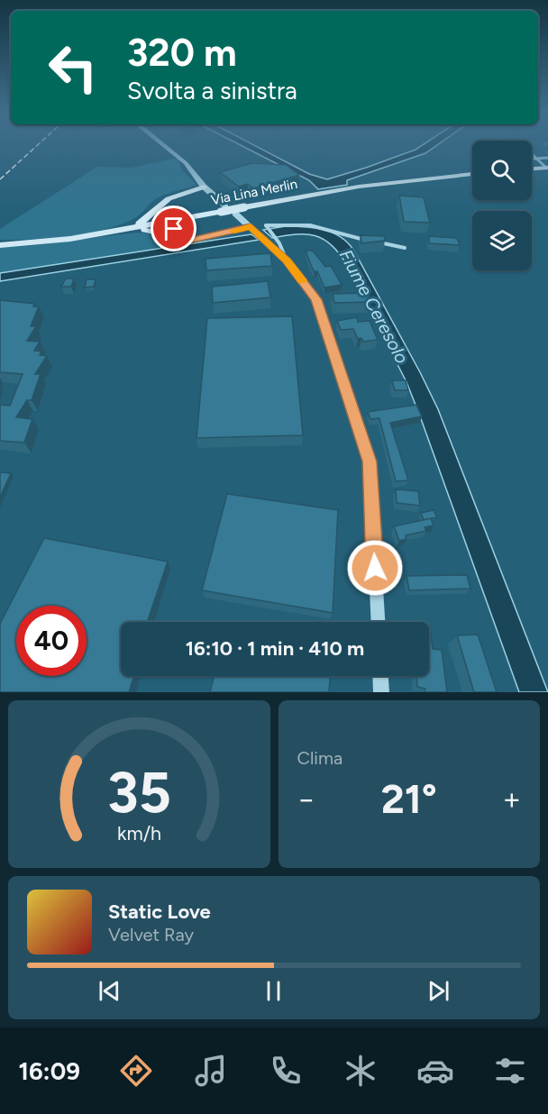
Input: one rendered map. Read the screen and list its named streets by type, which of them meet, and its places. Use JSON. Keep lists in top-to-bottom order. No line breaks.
{"streets":{"main road":["Via Lina Merlin"]},"water":["Fiume Ceresolo"],"page":{"turn":["320 m","Svolta a sinistra"],"limit":"40","trip":"16:10 · 1 min · 410 m","tile":"Clima","heat":["−","21°","+"],"song":["Static Love","Velvet Ray"],"tabs":"16:09","gauge":["35","km/h"]}}
